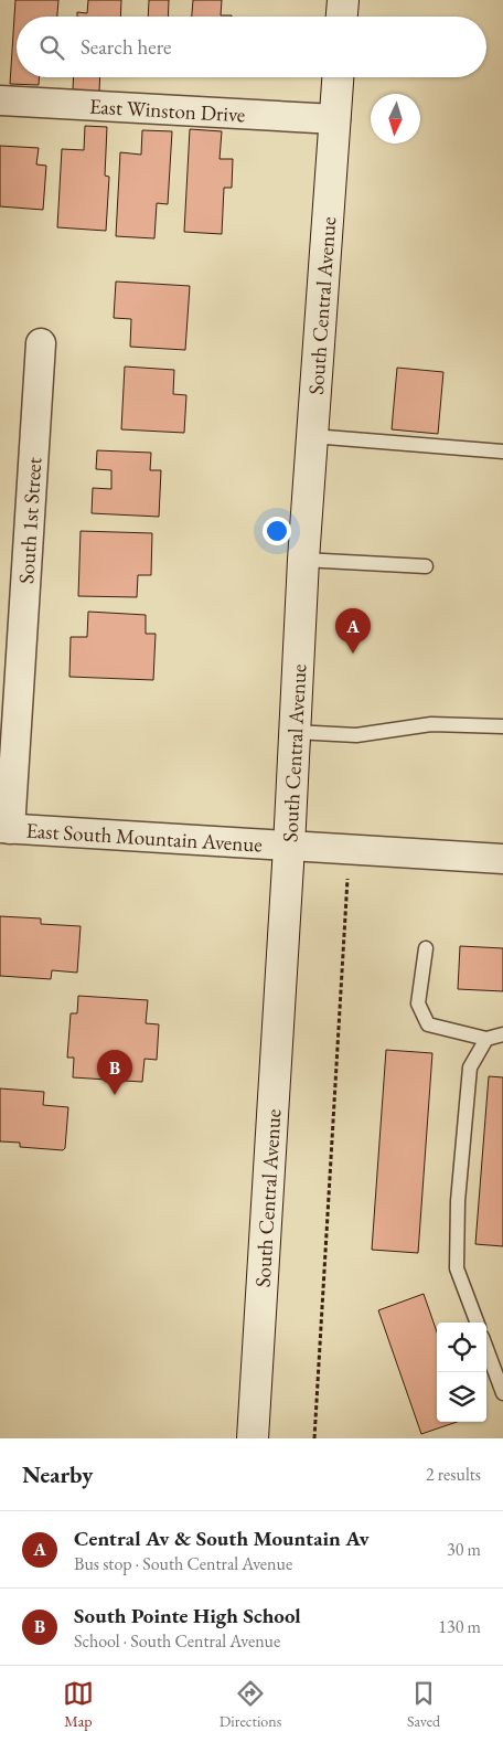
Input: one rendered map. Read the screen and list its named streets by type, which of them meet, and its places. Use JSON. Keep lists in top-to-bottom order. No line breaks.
{"streets":{"main road":["South Central Avenue"],"street":["East Winston Drive","South 1st Street","East South Mountain Avenue"]},"crossings":[["East Winston Drive","South Central Avenue"],["South Central Avenue","East South Mountain Avenue"],["South 1st Street","East South Mountain Avenue"]],"north":"bottom","page":{"search":"Search here","pins":["A","B"],"heading":["Nearby","2 results"],"list":[{"mark":"A","name":"Central Av & South Mountain Av","note":"Bus stop · South Central Avenue","value":"30 m"},{"mark":"B","name":"South Pointe High School","note":"School · South Central Avenue","value":"130 m"}],"nav":["Map","Directions","Saved"]}}
